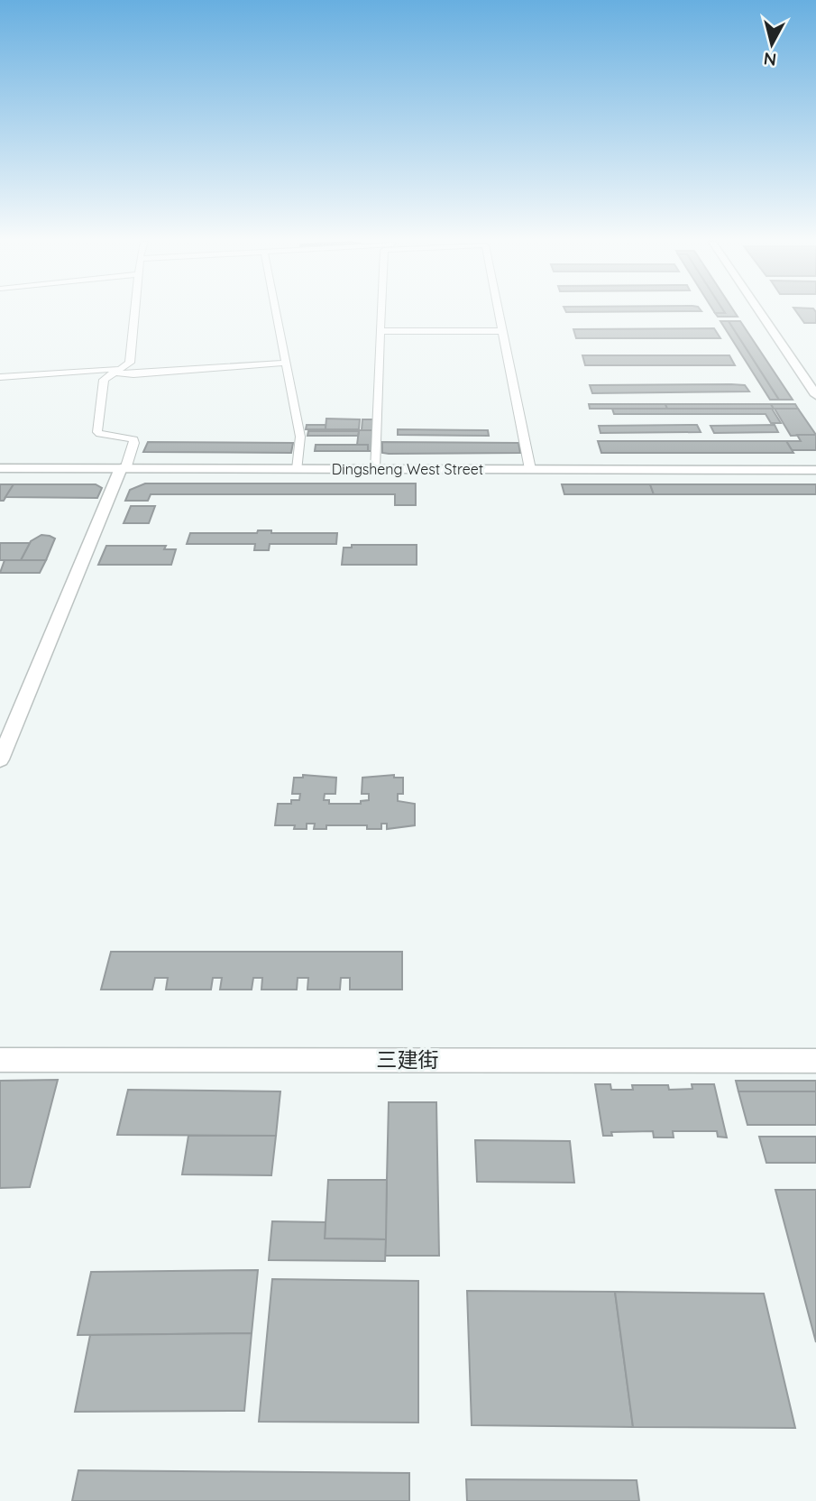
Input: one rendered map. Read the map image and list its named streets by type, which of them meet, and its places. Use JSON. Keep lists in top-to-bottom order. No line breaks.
{"streets":{"main road":["Dingsheng West Street"],"street":["三建街"]},"north":"bottom"}
